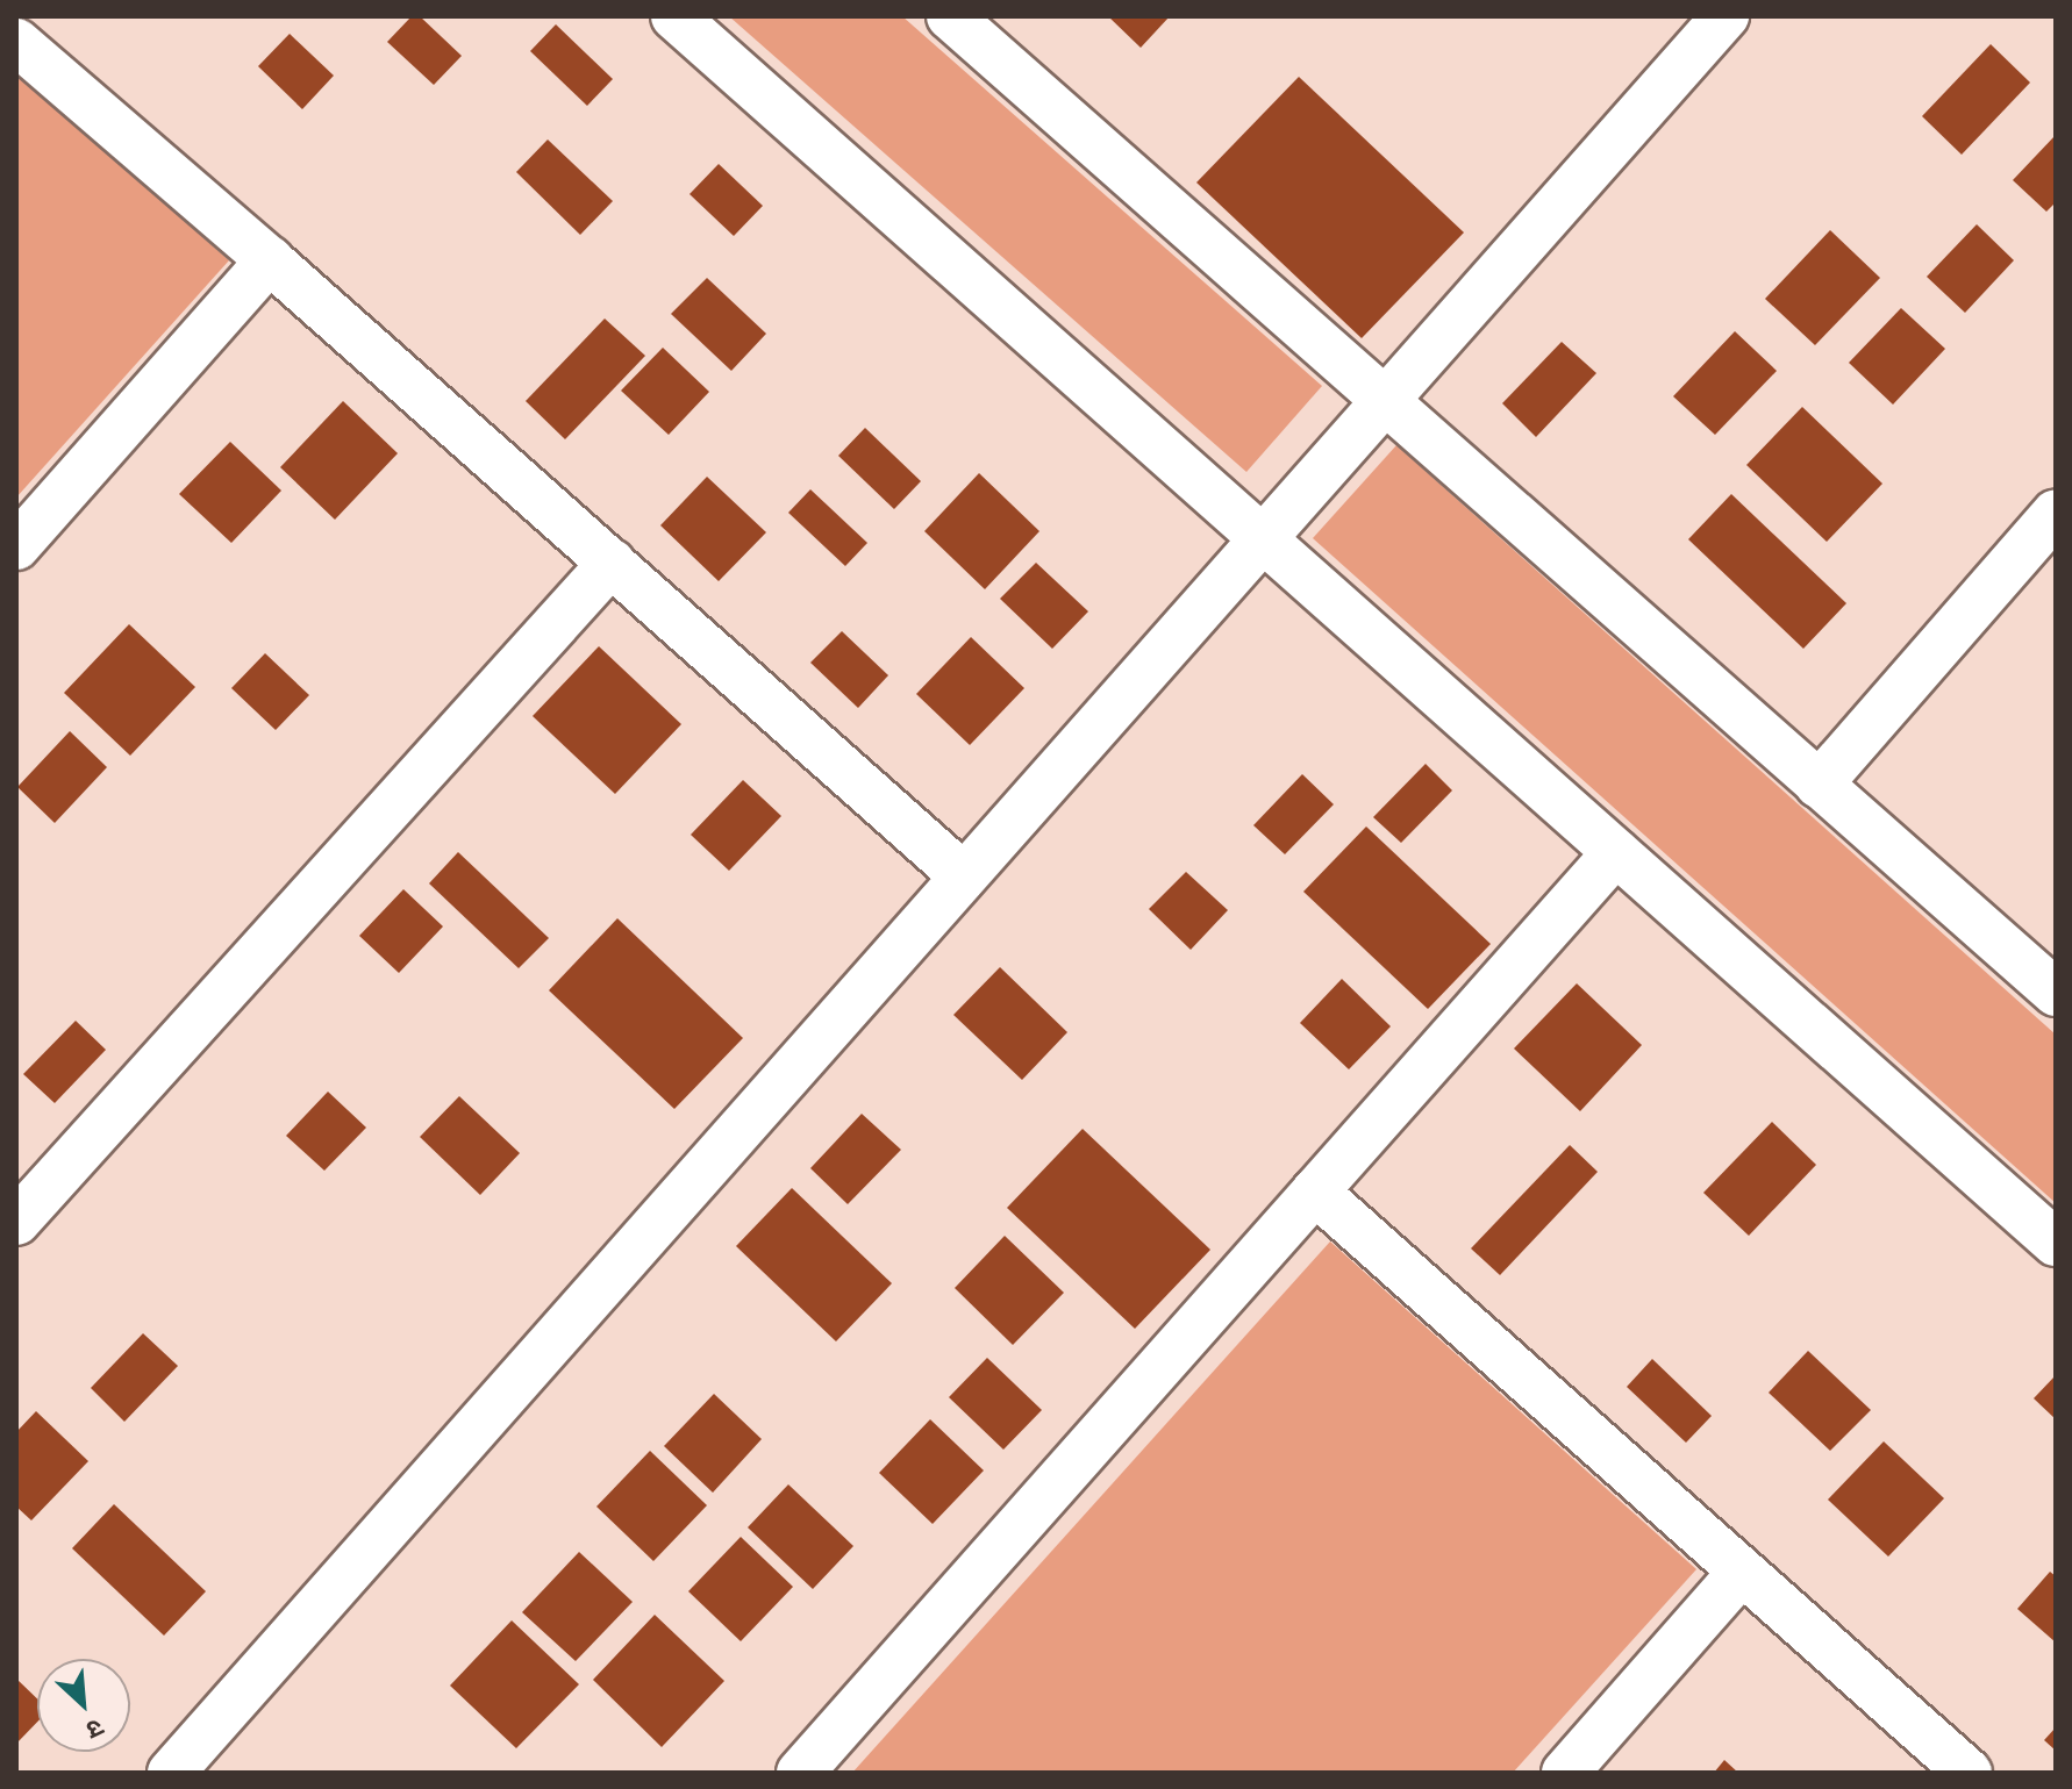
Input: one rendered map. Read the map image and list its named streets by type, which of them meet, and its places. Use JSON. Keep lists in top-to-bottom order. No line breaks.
{"north":"bottom right"}
